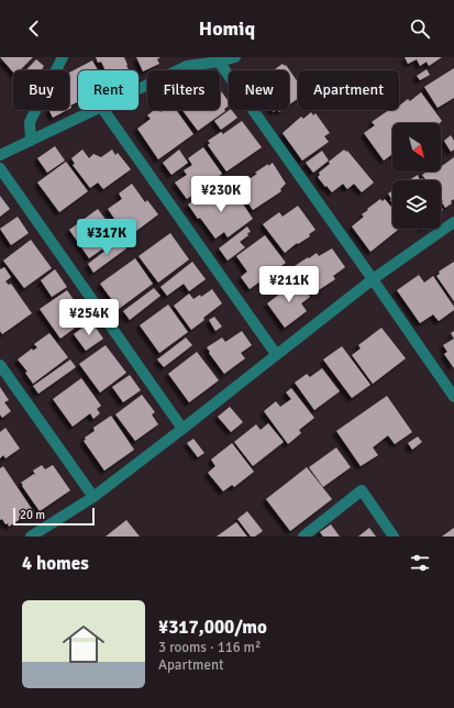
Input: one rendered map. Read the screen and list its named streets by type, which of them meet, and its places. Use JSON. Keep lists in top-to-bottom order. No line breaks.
{"scale_bar":"20 m","north":"bottom right","page":{"header":"Homiq","chip":["Buy","Rent","Filters","New","Apartment"],"price":["¥230K","¥317K","¥211K","¥254K"],"scale":"20 m","heading":"4 homes","list":[{"name":"¥317,000/mo","note":"3 rooms · 116 m² · Apartment"}]}}
